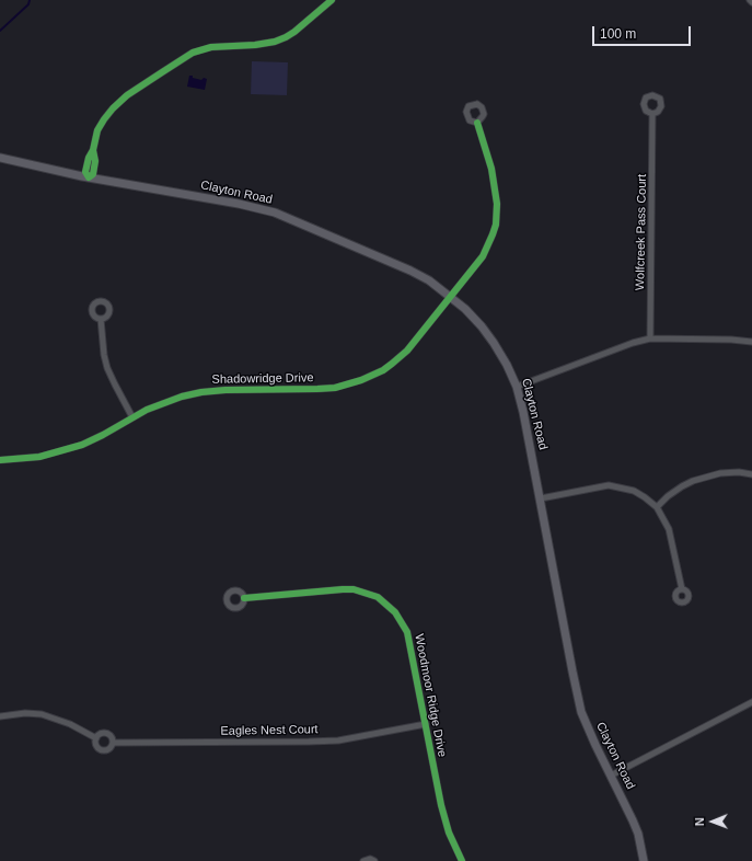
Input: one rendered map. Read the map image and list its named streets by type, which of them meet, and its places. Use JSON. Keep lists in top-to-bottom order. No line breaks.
{"streets":{"main road":["Clayton Road"],"street":["Wolfcreek Pass Court","Shadowridge Drive","Woodmoor Ridge Drive","Eagles Nest Court"]},"crossings":[["Clayton Road","Shadowridge Drive"],["Woodmoor Ridge Drive","Eagles Nest Court"]],"scale_bar":"100 m","north":"left"}
